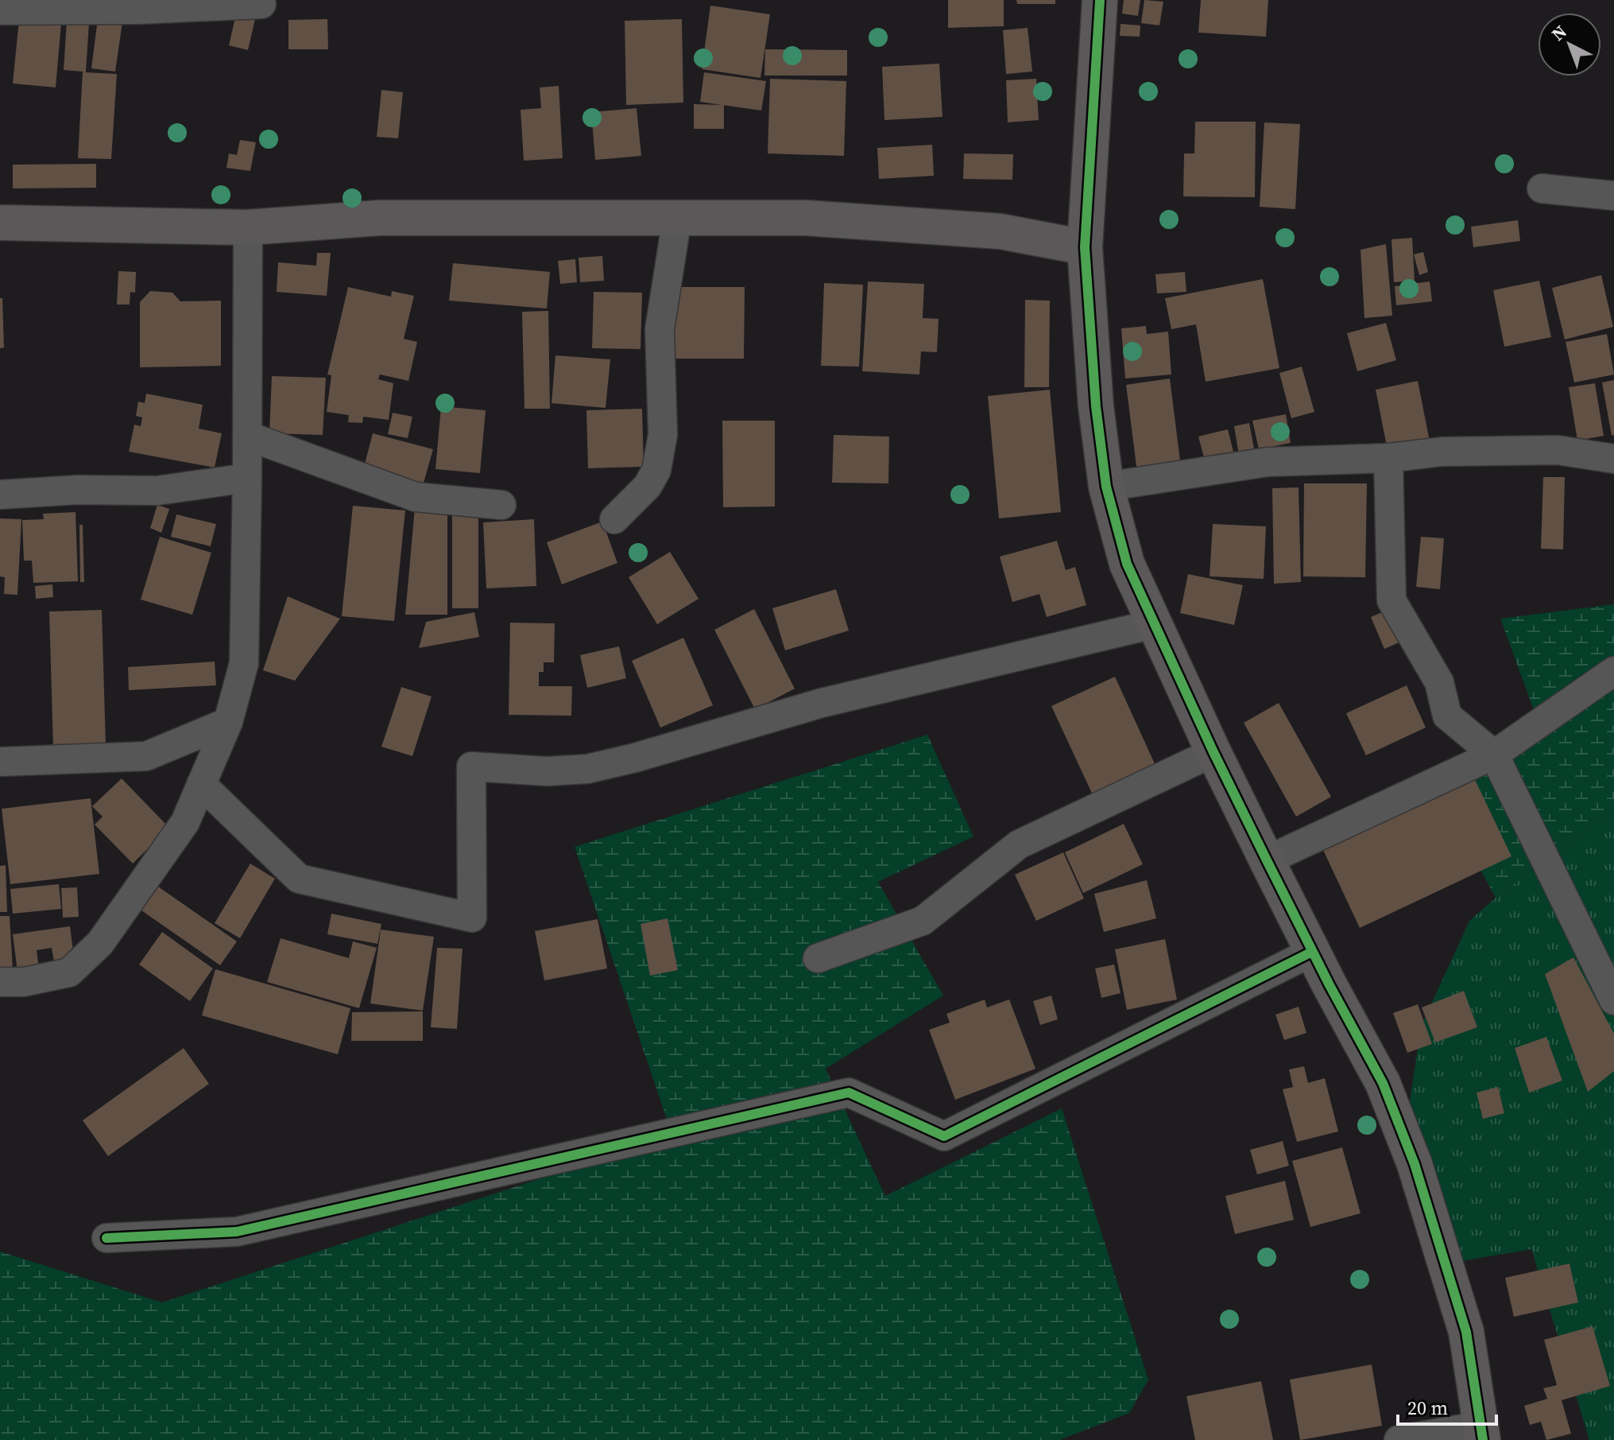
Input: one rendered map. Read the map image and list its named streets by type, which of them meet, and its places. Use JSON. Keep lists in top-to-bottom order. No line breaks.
{"scale_bar":"20 m","north":"top left"}
